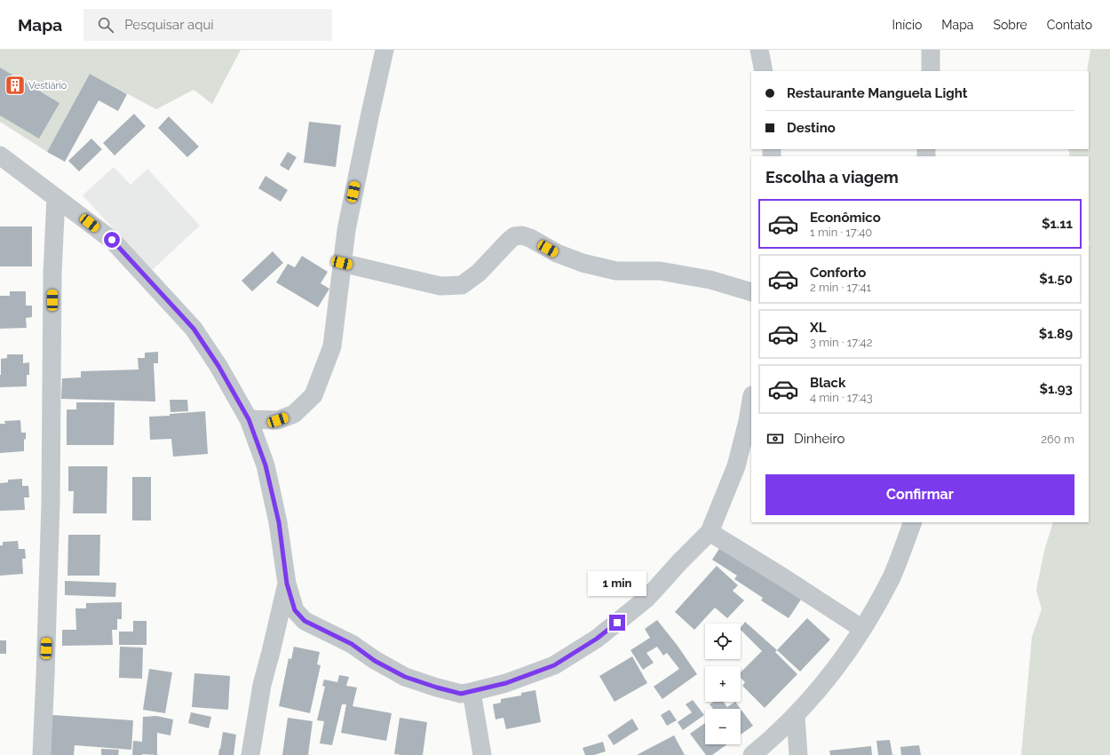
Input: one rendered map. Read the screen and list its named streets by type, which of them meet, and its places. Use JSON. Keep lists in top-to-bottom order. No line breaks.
{"places":{"building":["Vestiário"]},"page":{"header":"Mapa","search":"Pesquisar aqui","nav":["Início","Mapa","Sobre","Contato"],"banner":["Restaurante Manguela Light","Destino"],"heading":"Escolha a viagem","list":[{"name":"Econômico","note":"1 min · 17:40","value":"$1.11"},{"name":"Conforto","note":"2 min · 17:41","value":"$1.50"},{"name":"XL","note":"3 min · 17:42","value":"$1.89"},{"name":"Black","note":"4 min · 17:43","value":"$1.93"}],"pay":["Dinheiro","260 m"],"buttons":"Confirmar","bubble":"1 min","map_buttons":["+","−"]}}
